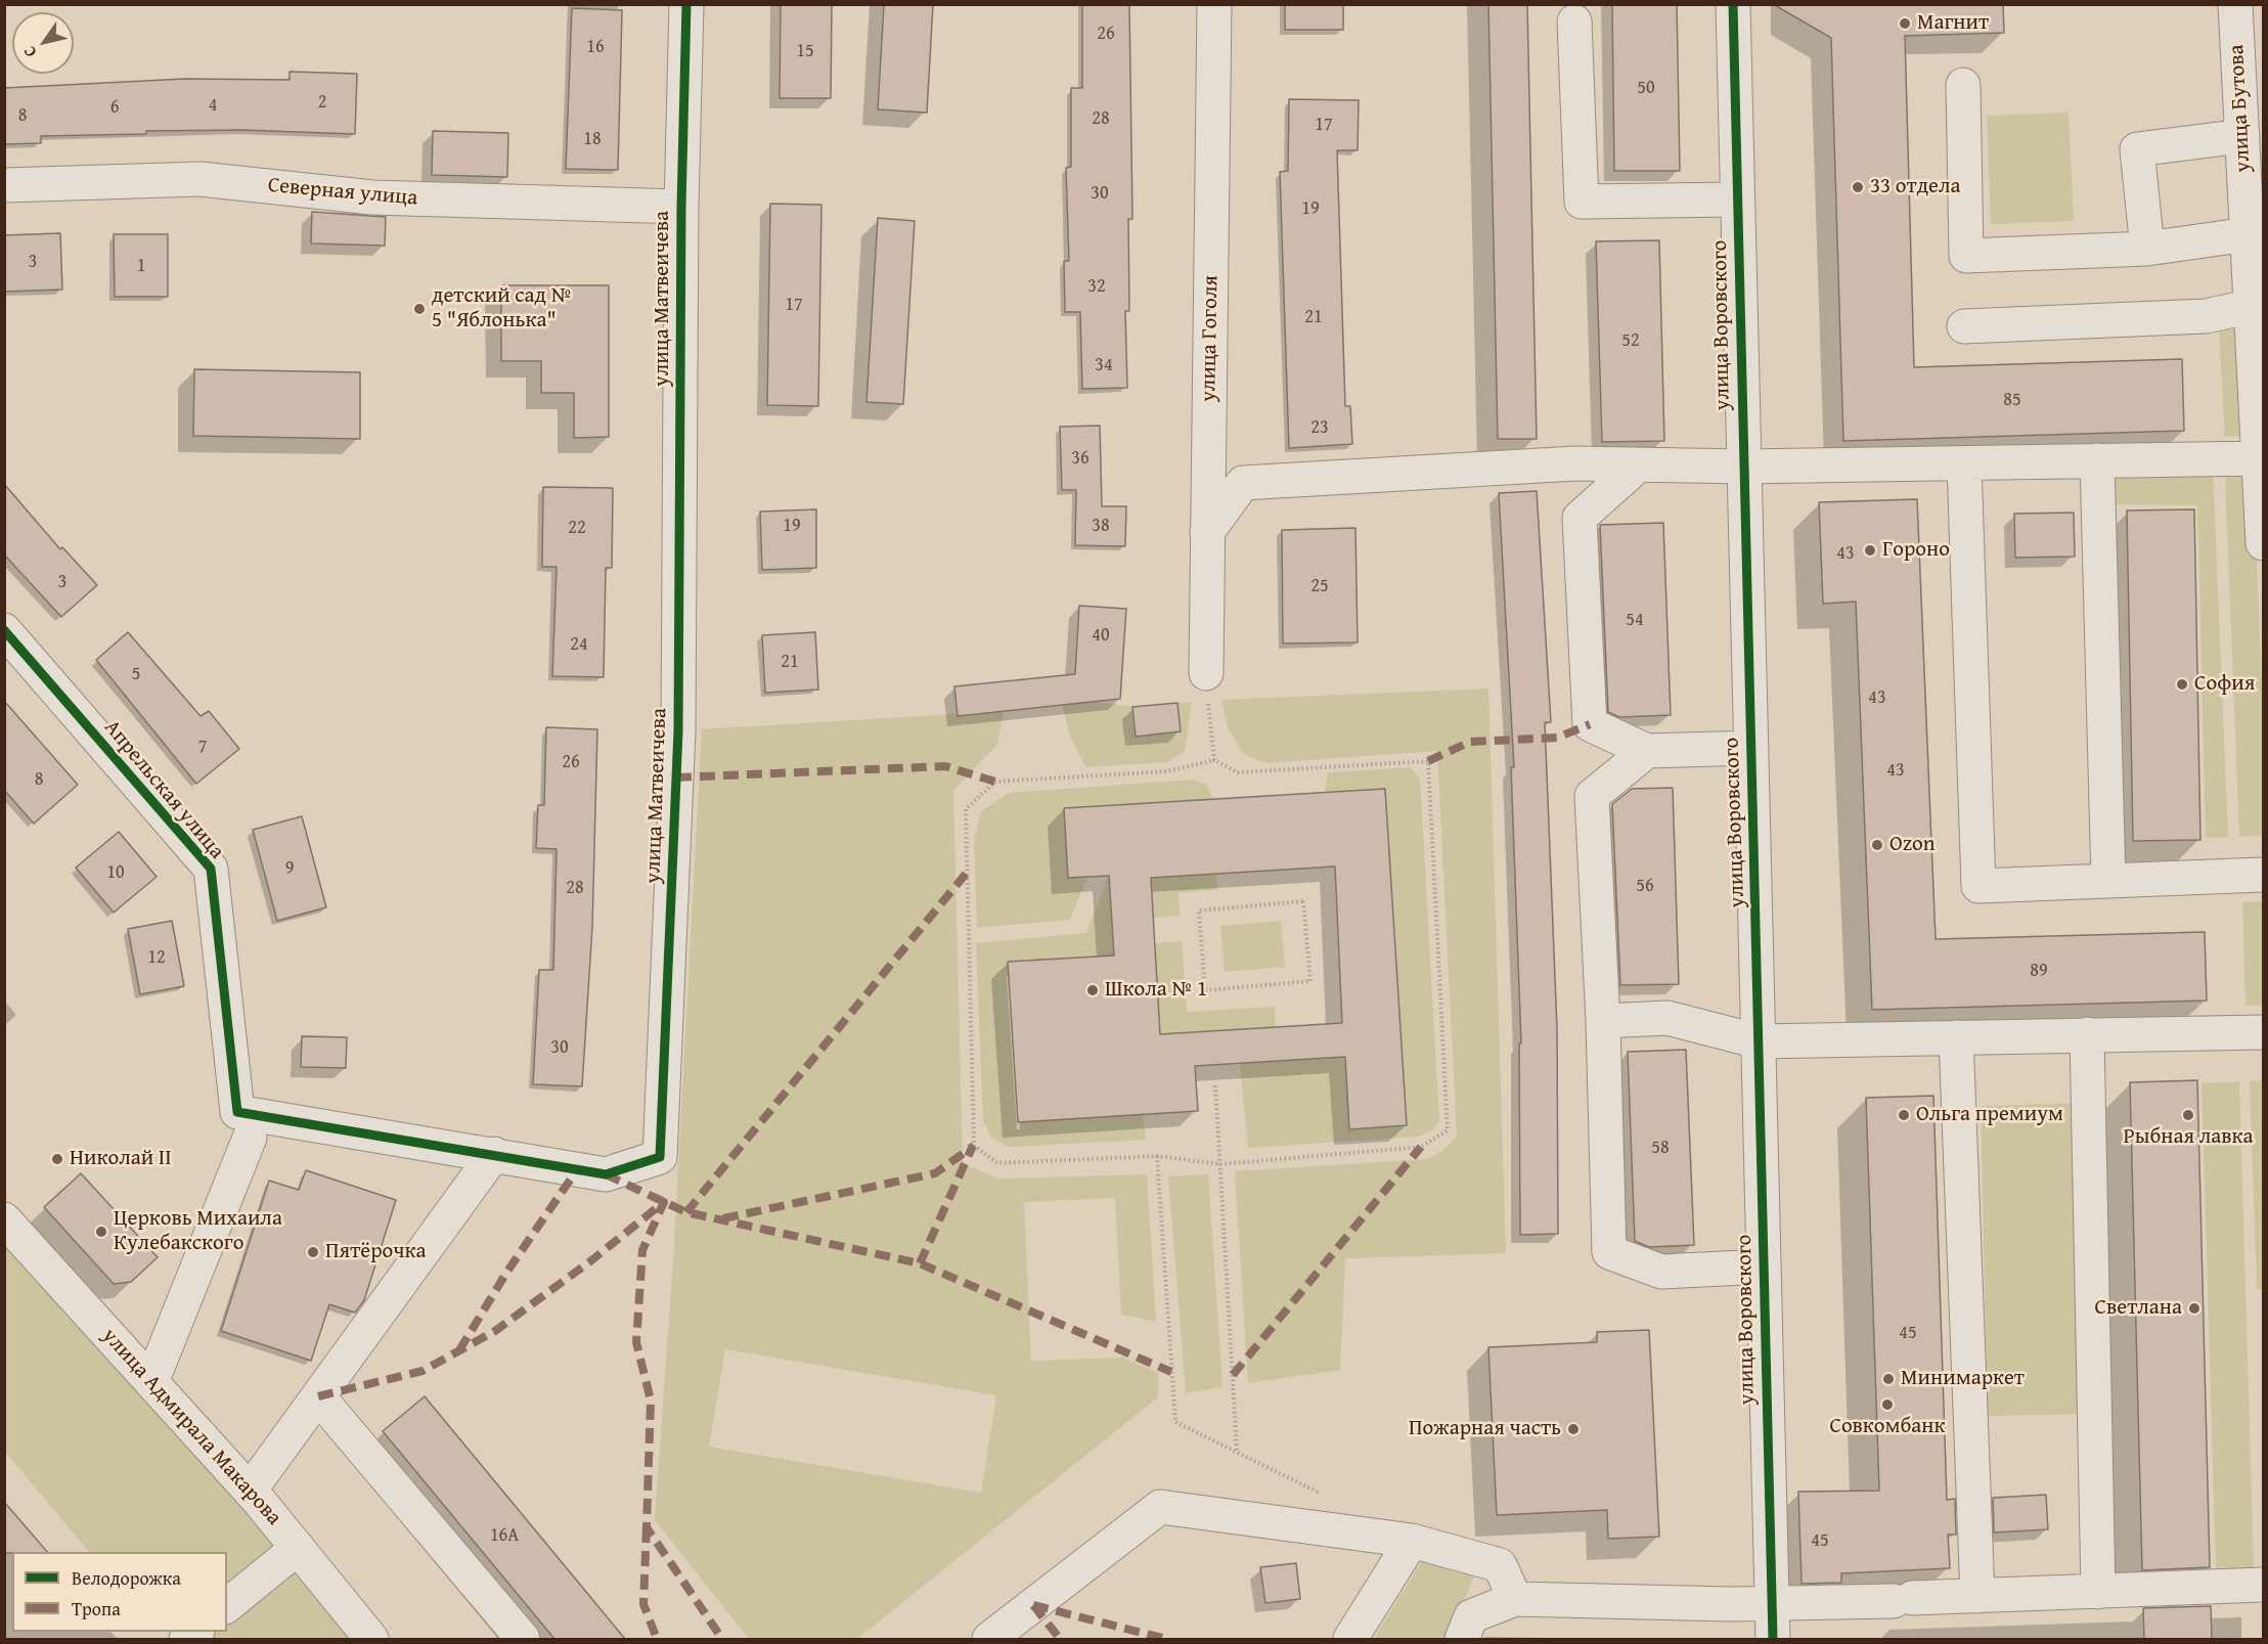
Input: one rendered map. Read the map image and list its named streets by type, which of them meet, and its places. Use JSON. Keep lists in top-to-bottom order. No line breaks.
{"streets":{"street":["улица Бутова","Северная улица","улица Матвеичева","улица Воровского","улица Гоголя","Апрельская улица","улица Адмирала Макарова"]},"crossings":[["Северная улица","улица Матвеичева"],["улица Матвеичева","Апрельская улица"]],"places":["Магнит","33 отдела","детский сад № 5 \"Яблонька\"","Гороно","София","Ozon","Школа № 1","Ольга премиум","Рыбная лавка","Николай II","Церковь Михаила Кулебакского","Пятёрочка","Светлана","Минимаркет","Совкомбанк","Пожарная часть"],"house_numbers":["26","16","15","50","2","4","6","8","28","17","18","30","19","3","1","32","17","21","52","34","85","23","36","19","38","22","43","3","25","54","40","24","21","5","43","7","26","43","8","9","10","56","28","12","89","30","58","45","16А","45"],"legend":["Велодорожка","Тропа"],"north":"bottom left"}
